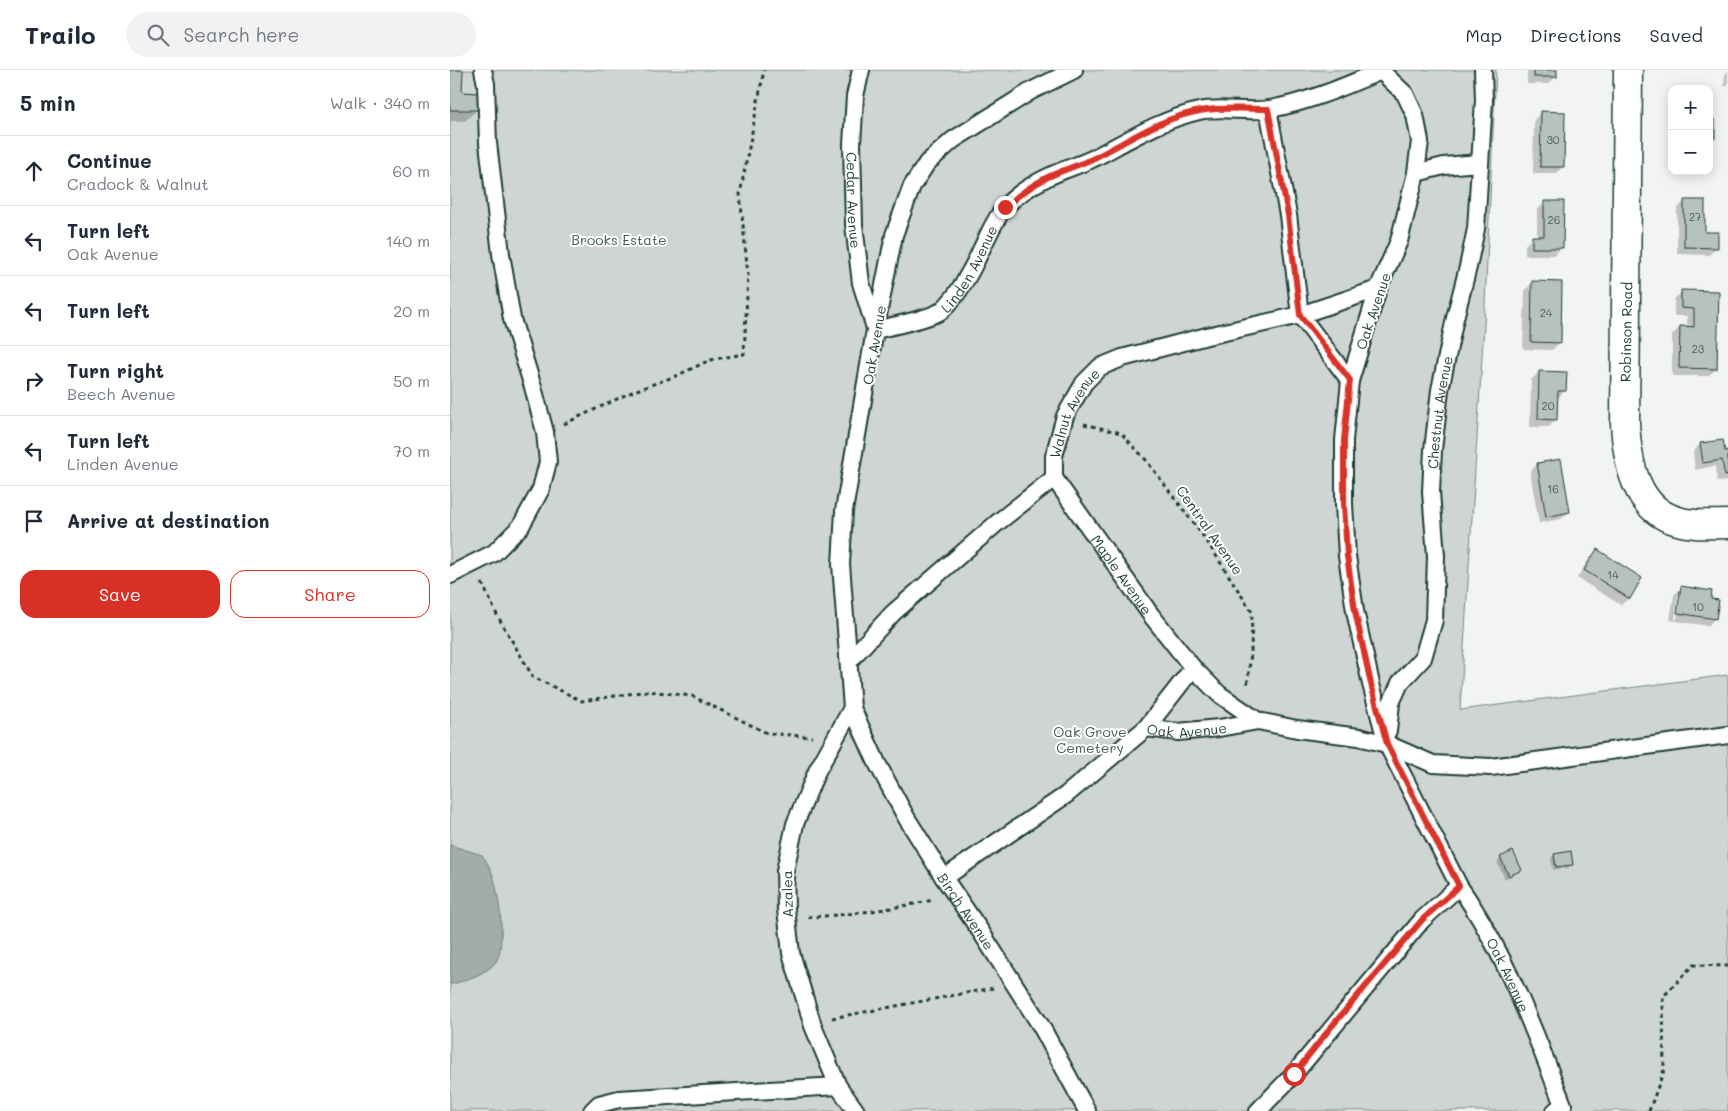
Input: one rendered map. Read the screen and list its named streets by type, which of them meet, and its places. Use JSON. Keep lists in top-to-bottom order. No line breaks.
{"streets":{"street":["Robinson Road"],"lane":["Cedar Avenue","Linden Avenue","Oak Avenue","Chestnut Avenue","Walnut Avenue","Maple Avenue","Azalea","Birch Avenue"],"path":["Central Avenue"]},"crossings":[["Cedar Avenue","Linden Avenue"],["Cedar Avenue","Oak Avenue"],["Linden Avenue","Oak Avenue"],["Oak Avenue","Chestnut Avenue"],["Oak Avenue","Walnut Avenue"],["Oak Avenue","Central Avenue"],["Oak Avenue","Maple Avenue"],["Oak Avenue","Azalea"],["Oak Avenue","Birch Avenue"],["Walnut Avenue","Central Avenue"],["Walnut Avenue","Maple Avenue"],["Central Avenue","Maple Avenue"],["Azalea","Birch Avenue"]],"parks":["Brooks Estate","Oak Grove Cemetery"],"house_numbers":["30","27","26","24","23","20","16","14","10"],"page":{"header":"Trailo","search":"Search here","nav":["Map","Directions","Saved"],"heading":["5 min","Walk · 340 m"],"map_buttons":["+","−"],"list":[["Continue","Cradock & Walnut","60 m"],["Turn left","Oak Avenue","140 m"],["Turn left","20 m"],["Turn right","Beech Avenue","50 m"],["Turn left","Linden Avenue","70 m"],"Arrive at destination"],"buttons":["Save","Share"]}}
